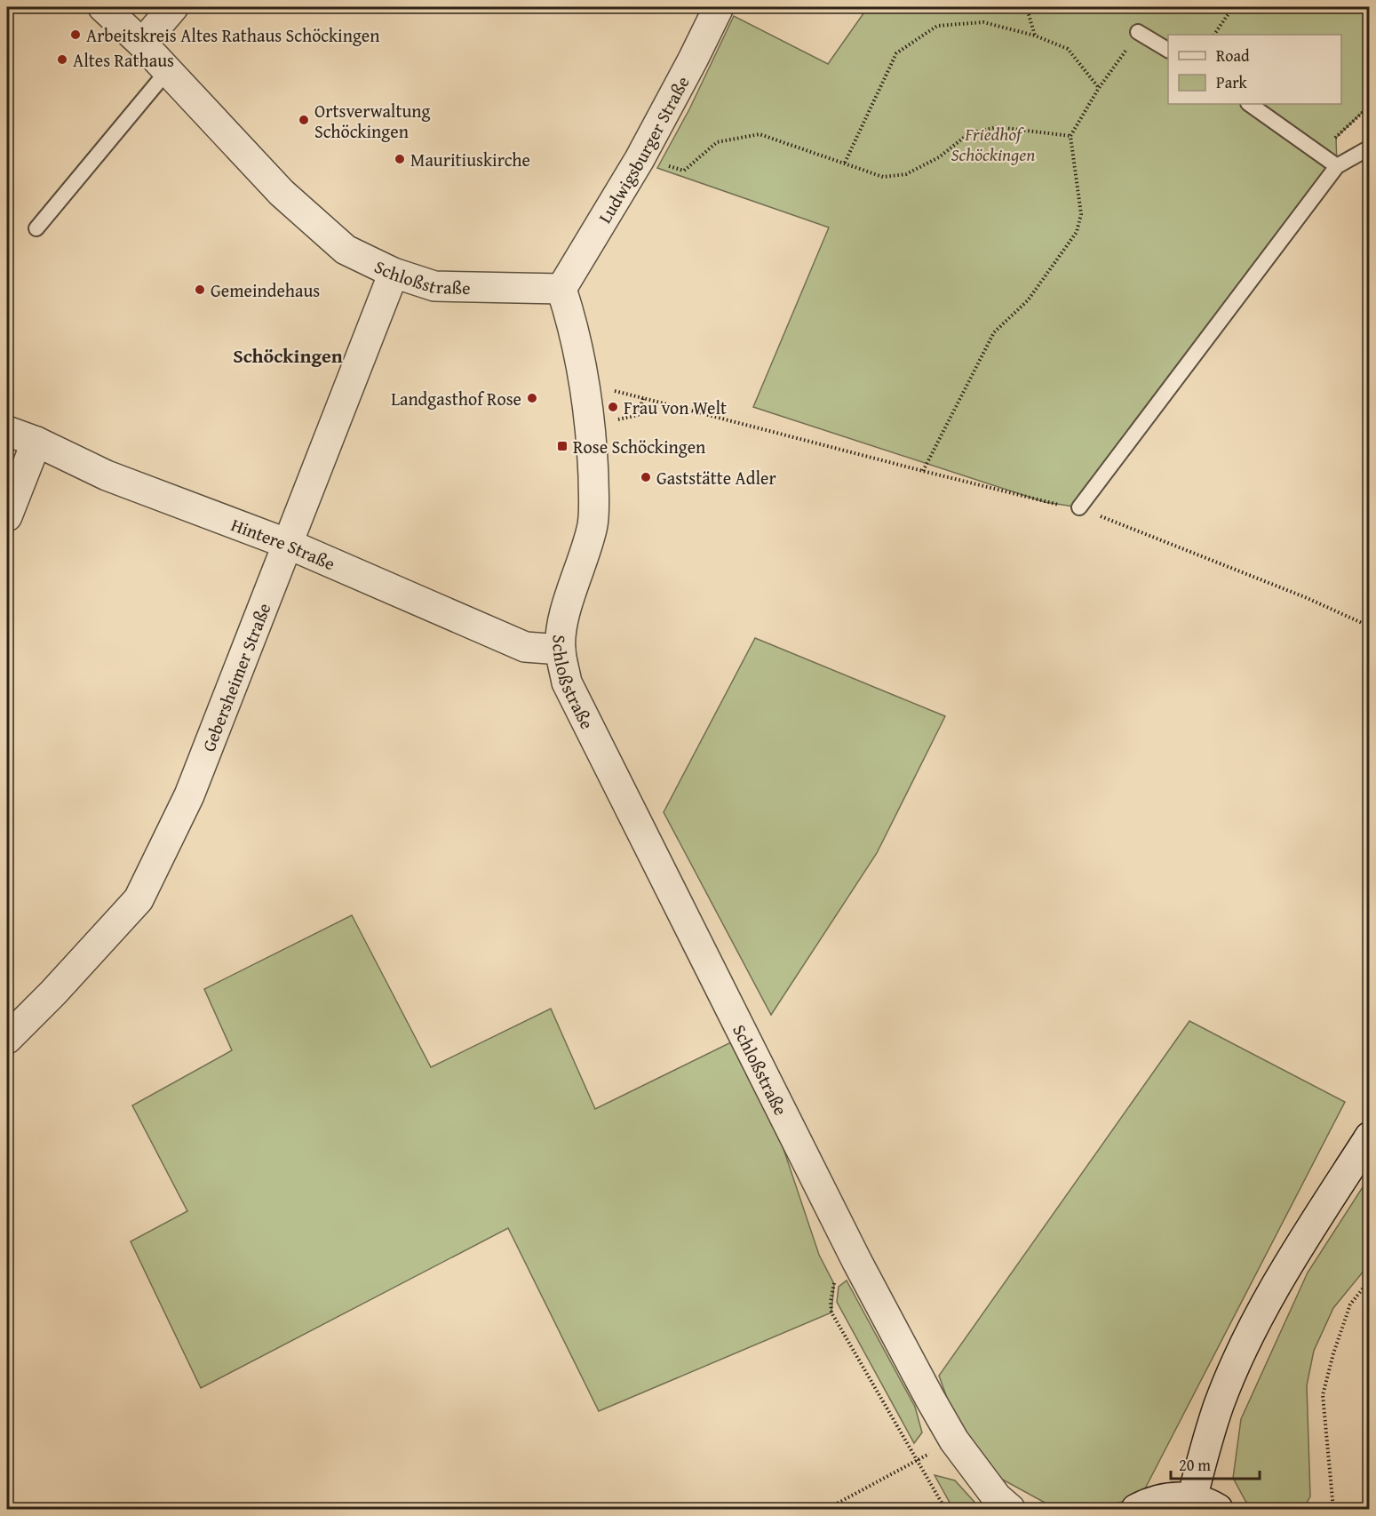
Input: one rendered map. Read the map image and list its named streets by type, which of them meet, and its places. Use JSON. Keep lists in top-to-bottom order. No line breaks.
{"streets":{"street":["Ludwigsburger Straße","Schloßstraße","Hintere Straße","Gebersheimer Straße"]},"crossings":[["Ludwigsburger Straße","Schloßstraße"],["Schloßstraße","Hintere Straße"],["Schloßstraße","Gebersheimer Straße"],["Hintere Straße","Gebersheimer Straße"]],"districts":["Schöckingen"],"parks":["Friedhof Schöckingen"],"places":{"other":["Arbeitskreis Altes Rathaus Schöckingen","Altes Rathaus","Ortsverwaltung Schöckingen","Mauritiuskirche","Gemeindehaus","Landgasthof Rose","Frau von Welt","Gaststätte Adler"],"transit":["Rose Schöckingen"]},"legend":["Road","Park"],"scale_bar":"20 m"}
